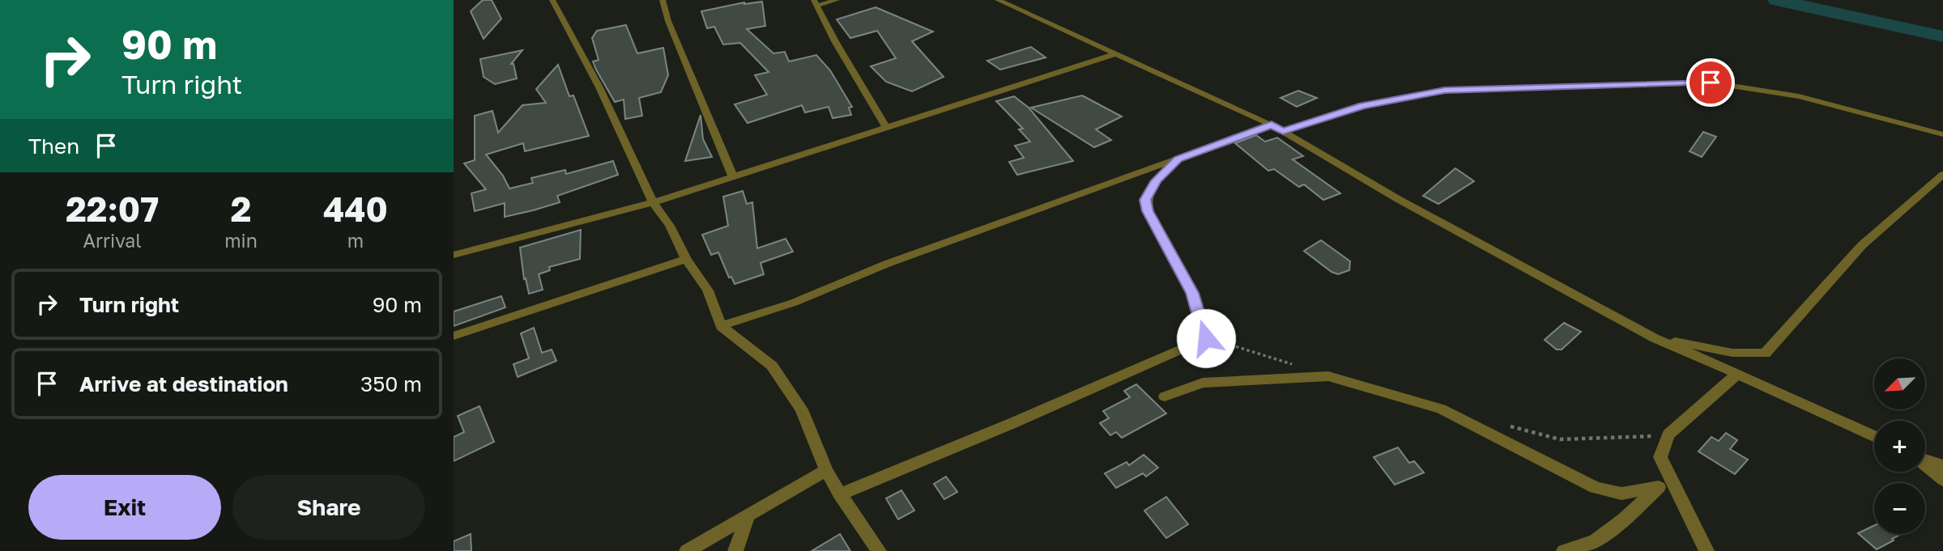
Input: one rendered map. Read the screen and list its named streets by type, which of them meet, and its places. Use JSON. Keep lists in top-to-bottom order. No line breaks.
{"north":"bottom left","page":{"turn":["90 m","Turn right"],"then":"Then","eta":["22:07","Arrival","2","min","440","m"],"list":[{"name":"Turn right","value":"90 m"},{"name":"Arrive at destination","value":"350 m"}],"map_buttons":["+","−"],"buttons":["Exit","Share"]}}
